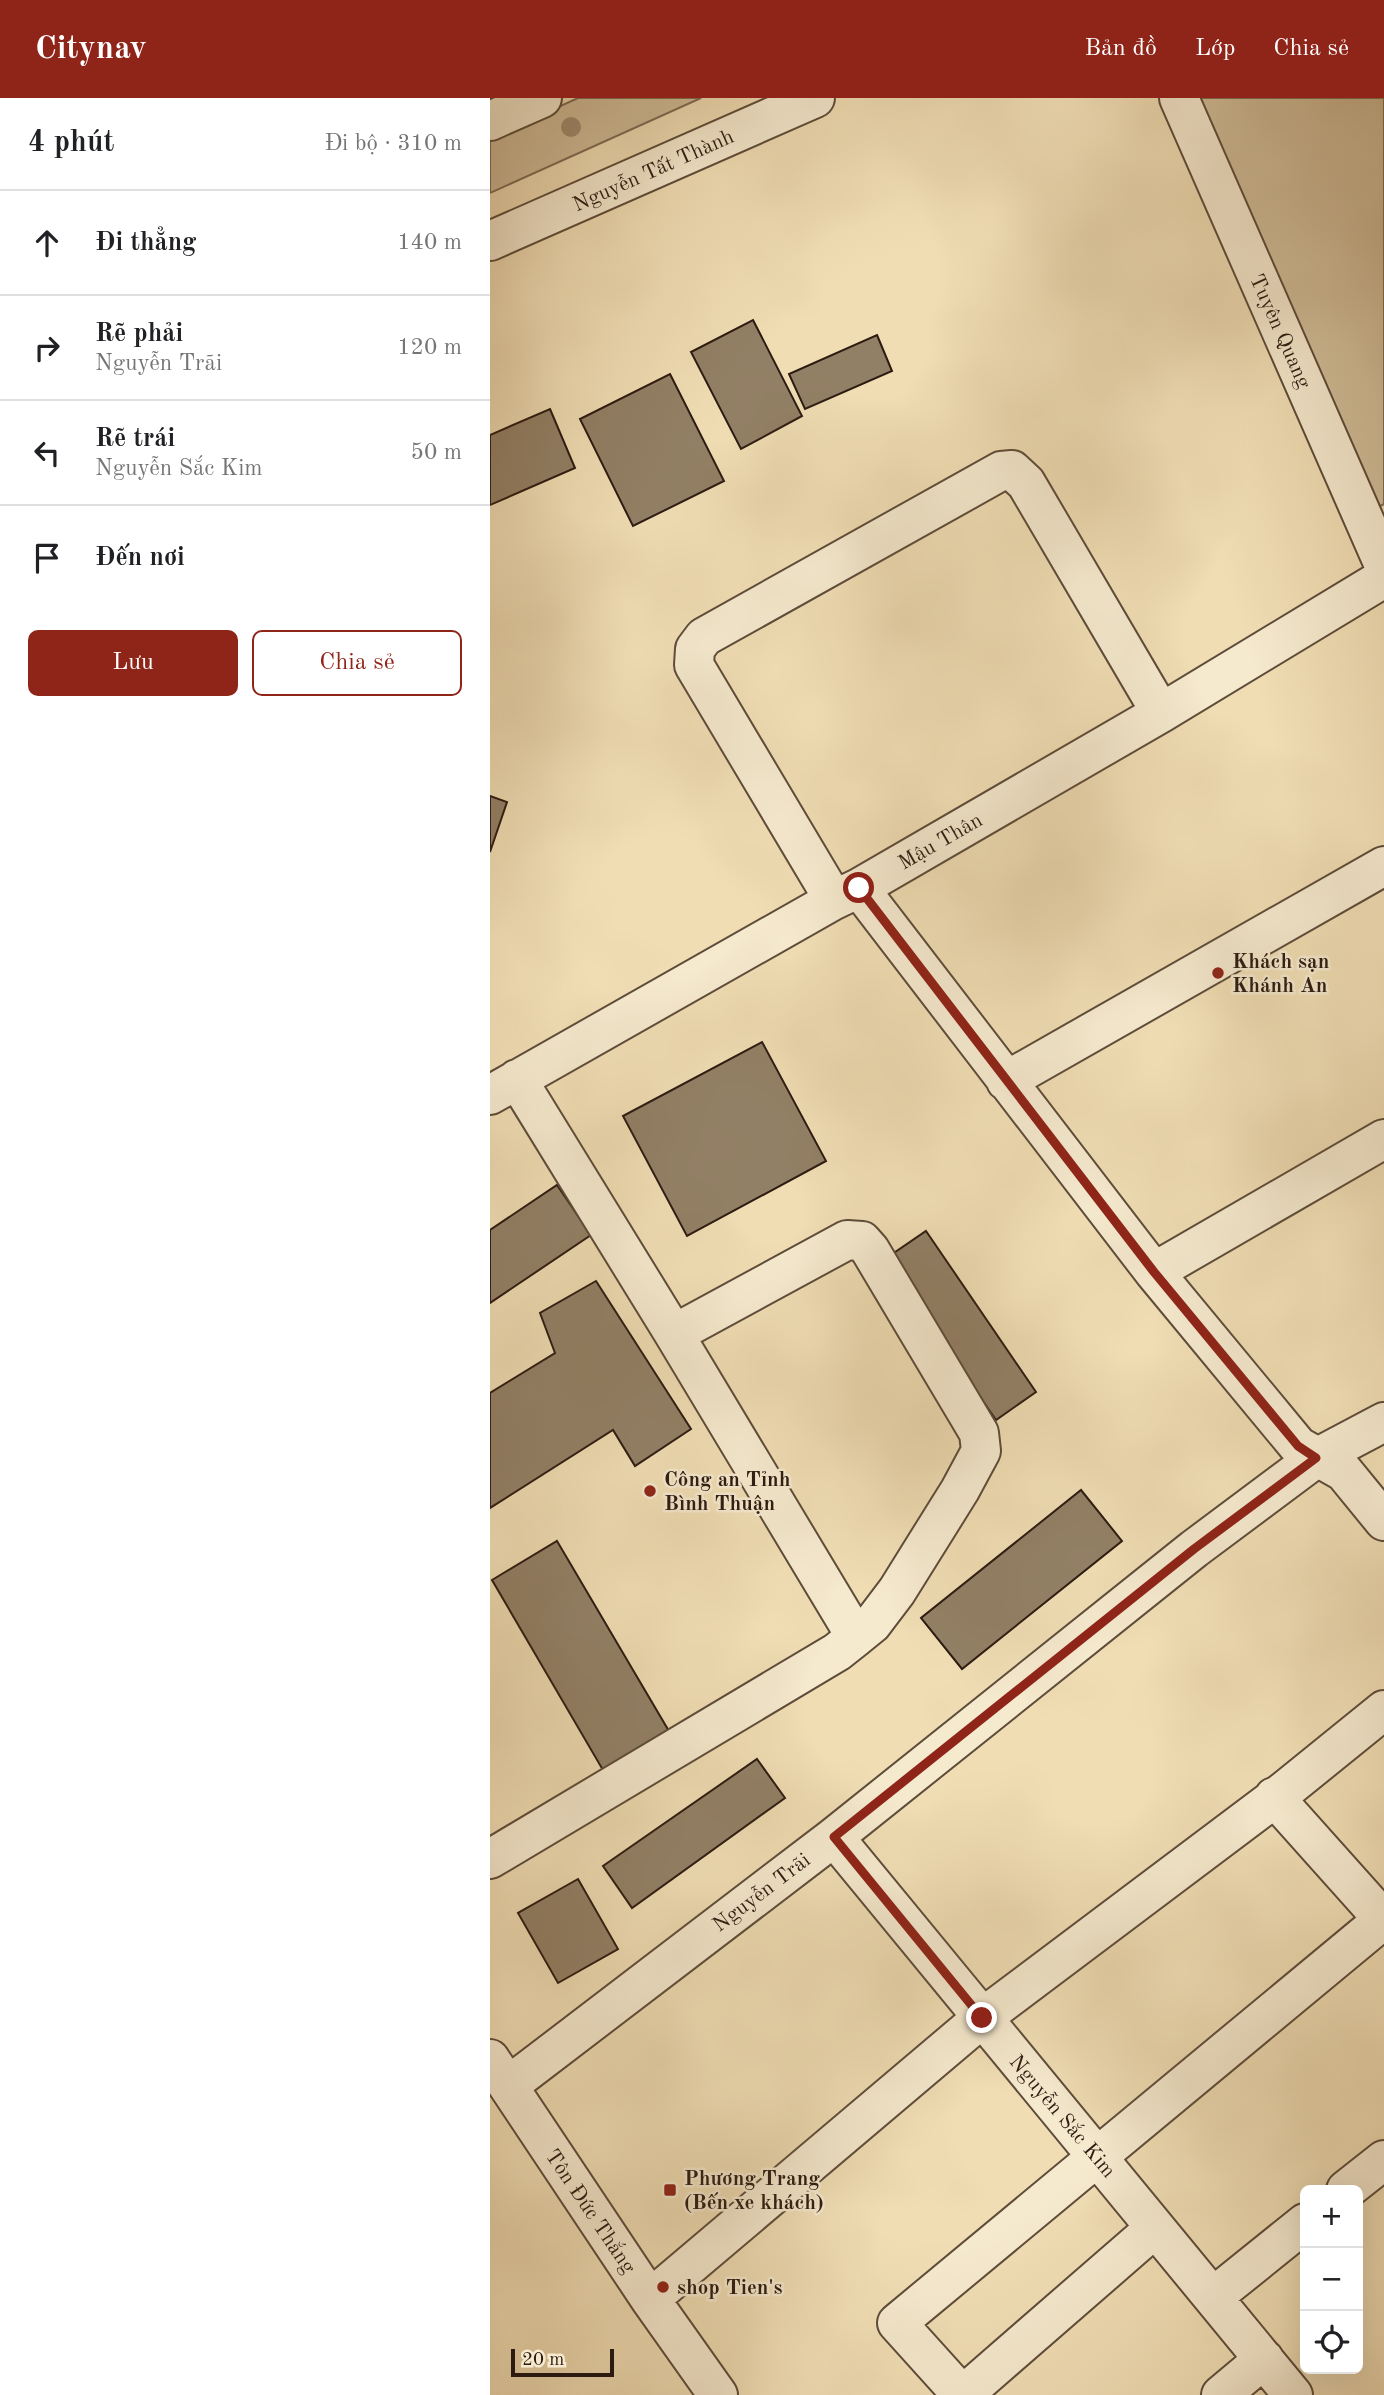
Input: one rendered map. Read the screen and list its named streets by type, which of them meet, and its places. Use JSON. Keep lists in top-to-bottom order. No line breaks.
{"streets":{"street":["Nguyễn Tất Thành","Tuyên Quang","Mậu Thân","Nguyễn Trãi","Nguyễn Sắc Kim","Tôn Đức Thắng"]},"crossings":[["Nguyễn Trãi","Nguyễn Sắc Kim"],["Nguyễn Trãi","Tôn Đức Thắng"]],"places":{"other":["Khách sạn Khánh An","Công an Tỉnh Bình Thuận","shop Tien's"],"transit":["Phương Trang (Bến xe khách)"]},"scale_bar":"20 m","page":{"header":"Citynav","nav":["Bản đồ","Lớp","Chia sẻ"],"heading":["4 phút","Đi bộ · 310 m"],"list":[["Đi thẳng","140 m"],["Rẽ phải","Nguyễn Trãi","120 m"],["Rẽ trái","Nguyễn Sắc Kim","50 m"],"Đến nơi"],"buttons":["Lưu","Chia sẻ"],"map_buttons":["+","−"],"scale":"20 m"}}
